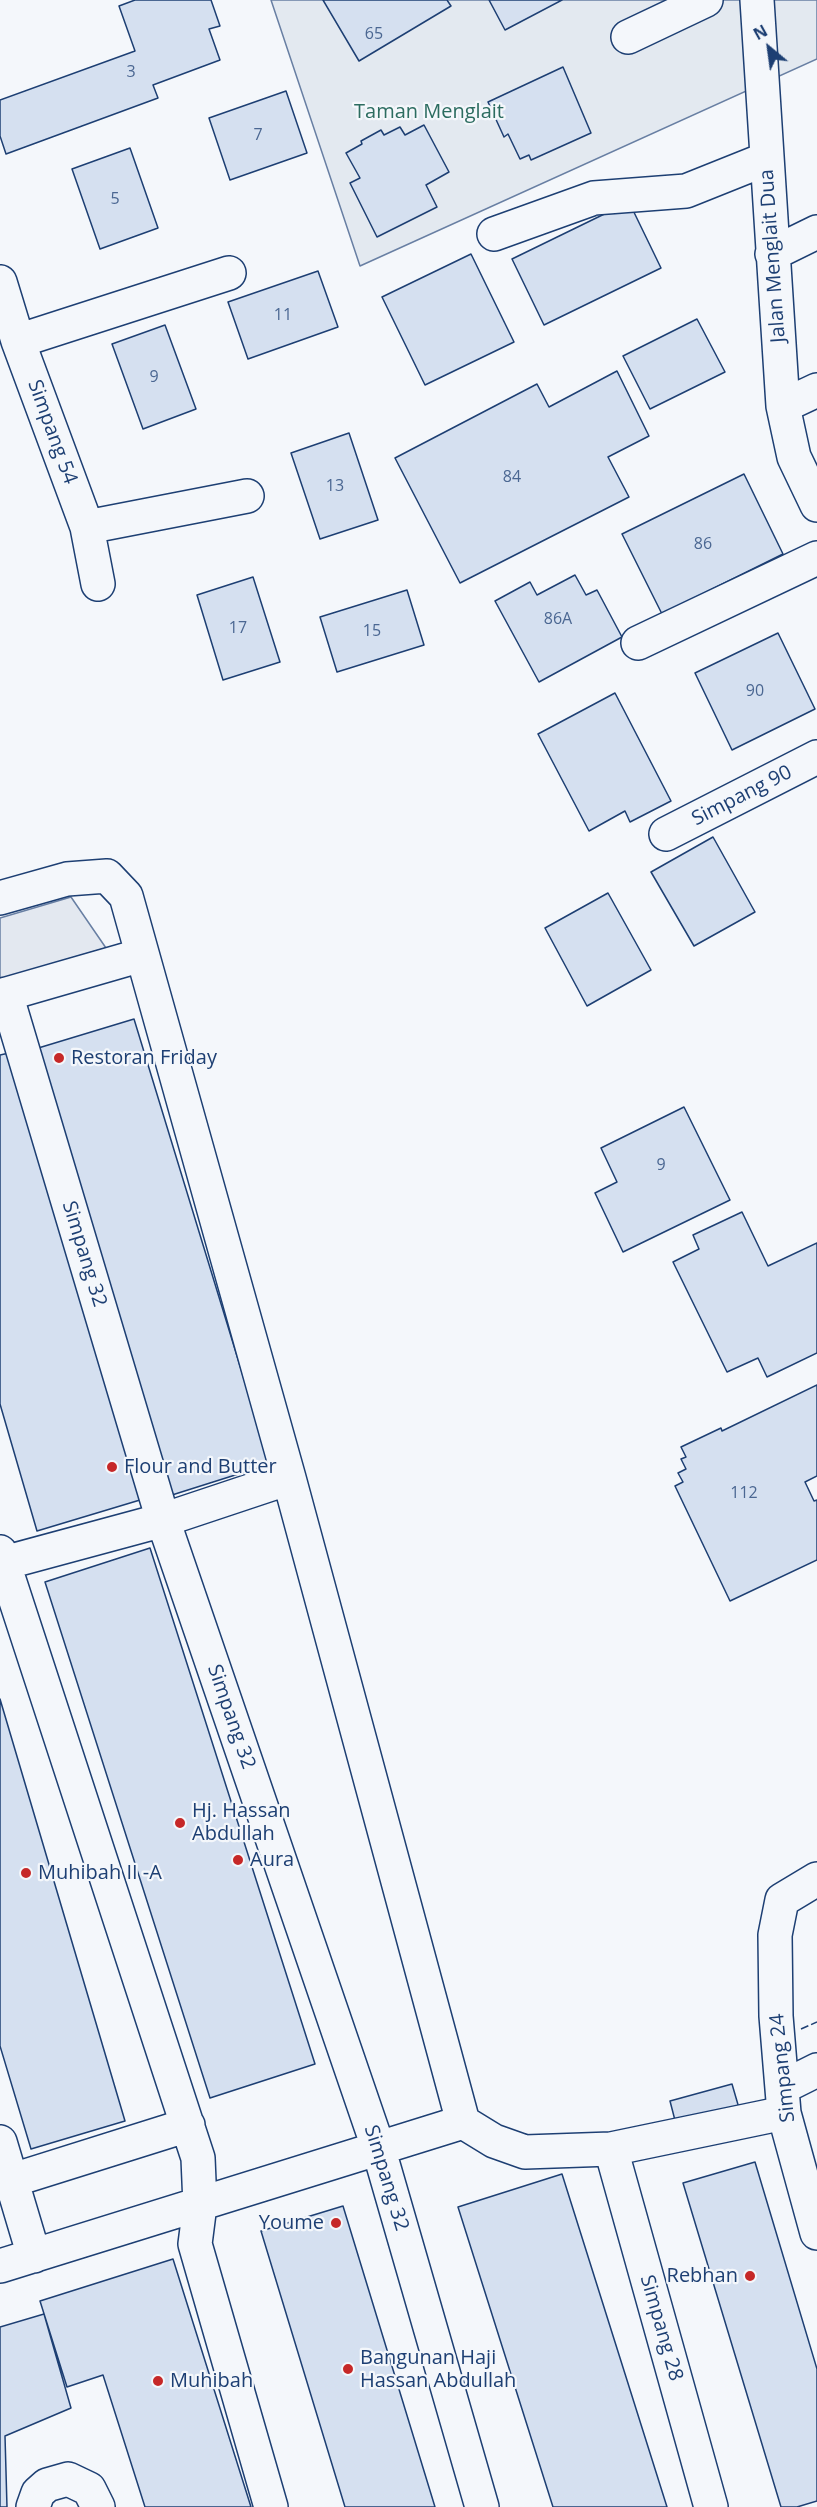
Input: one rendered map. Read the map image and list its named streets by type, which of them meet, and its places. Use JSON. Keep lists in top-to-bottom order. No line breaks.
{"streets":{"street":["Jalan Menglait Dua","Simpang 54","Simpang 90","Simpang 32","Simpang 24","Simpang 28"]},"parks":["Taman Menglait"],"places":["Restoran Friday","Flour and Butter","Hj. Hassan Abdullah","Aura","Muhibah II -A","Youme","Rebhan","Bangunan Haji Hassan Abdullah","Muhibah"],"house_numbers":["65","3","7","5","11","9","84","13","86","86A","17","15","90","9","112"],"north":"top left"}
